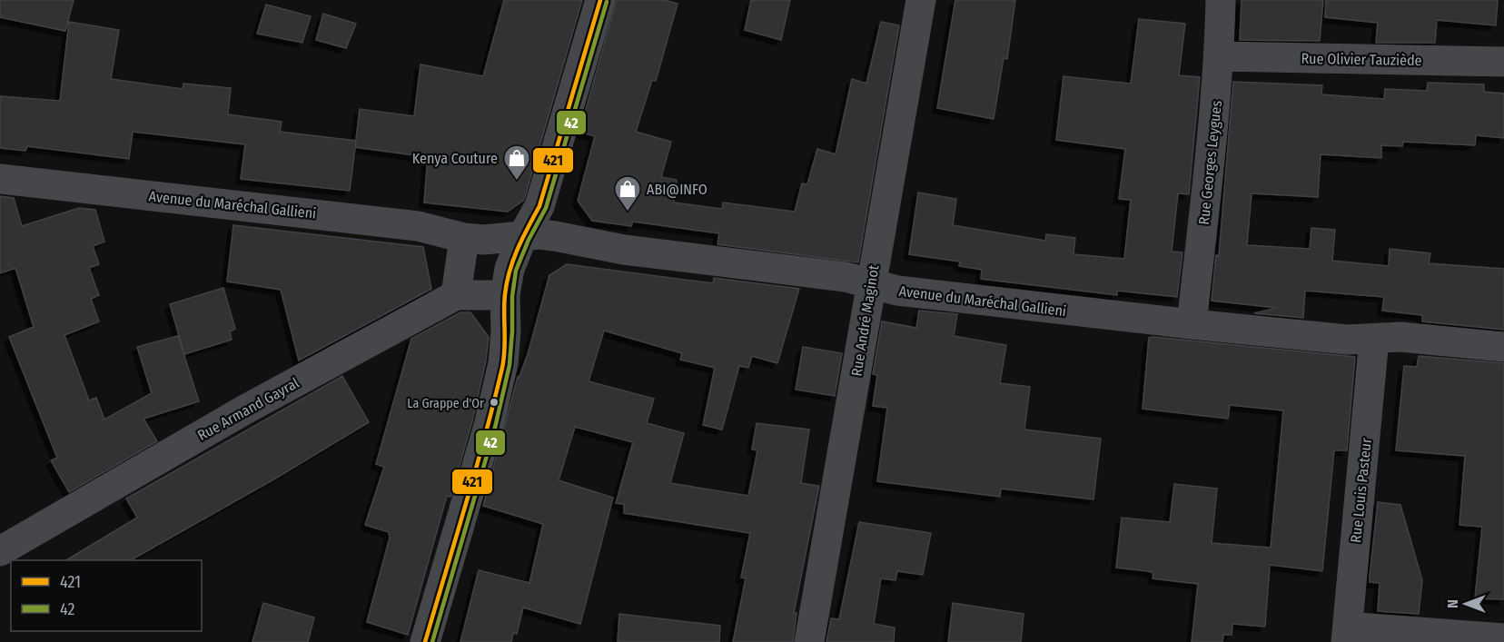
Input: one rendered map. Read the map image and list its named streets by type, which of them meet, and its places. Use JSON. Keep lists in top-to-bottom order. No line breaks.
{"streets":{"street":["Rue Olivier Tauziède","Rue Georges Leygues","Avenue du Maréchal Gallieni","Rue André Maginot","Rue Armand Gayral","Rue Louis Pasteur"]},"crossings":[["Rue Olivier Tauziède","Rue Georges Leygues"],["Rue Georges Leygues","Avenue du Maréchal Gallieni"],["Avenue du Maréchal Gallieni","Rue André Maginot"],["Avenue du Maréchal Gallieni","Rue Louis Pasteur"]],"places":{"shop":["Kenya Couture","ABI@INFO"],"other":["La Grappe d'Or"]},"lines":["transit line 421","transit line 42"],"legend":["421","42"],"north":"left"}
